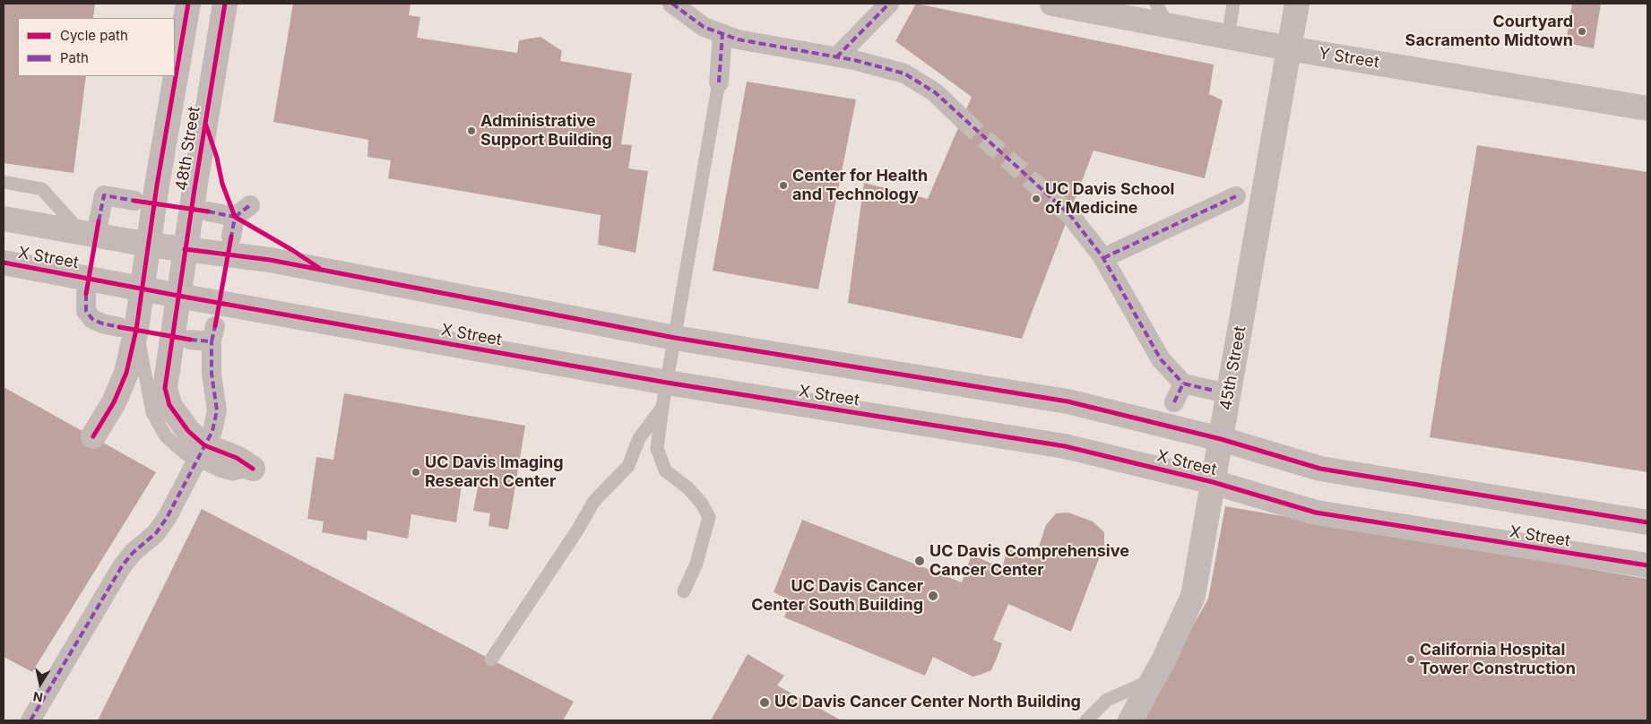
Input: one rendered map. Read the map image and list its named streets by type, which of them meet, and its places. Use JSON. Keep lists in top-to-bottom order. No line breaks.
{"streets":{"street":["Y Street","48th Street","X Street","45th Street"]},"crossings":[["Y Street","45th Street"],["48th Street","X Street"],["X Street","45th Street"]],"places":["Courtyard Sacramento Midtown","Administrative Support Building","Center for Health and Technology","UC Davis School of Medicine","UC Davis Imaging Research Center","UC Davis Comprehensive Cancer Center","UC Davis Cancer Center South Building","California Hospital Tower Construction","UC Davis Cancer Center North Building"],"legend":["Cycle path","Path"],"north":"bottom"}
